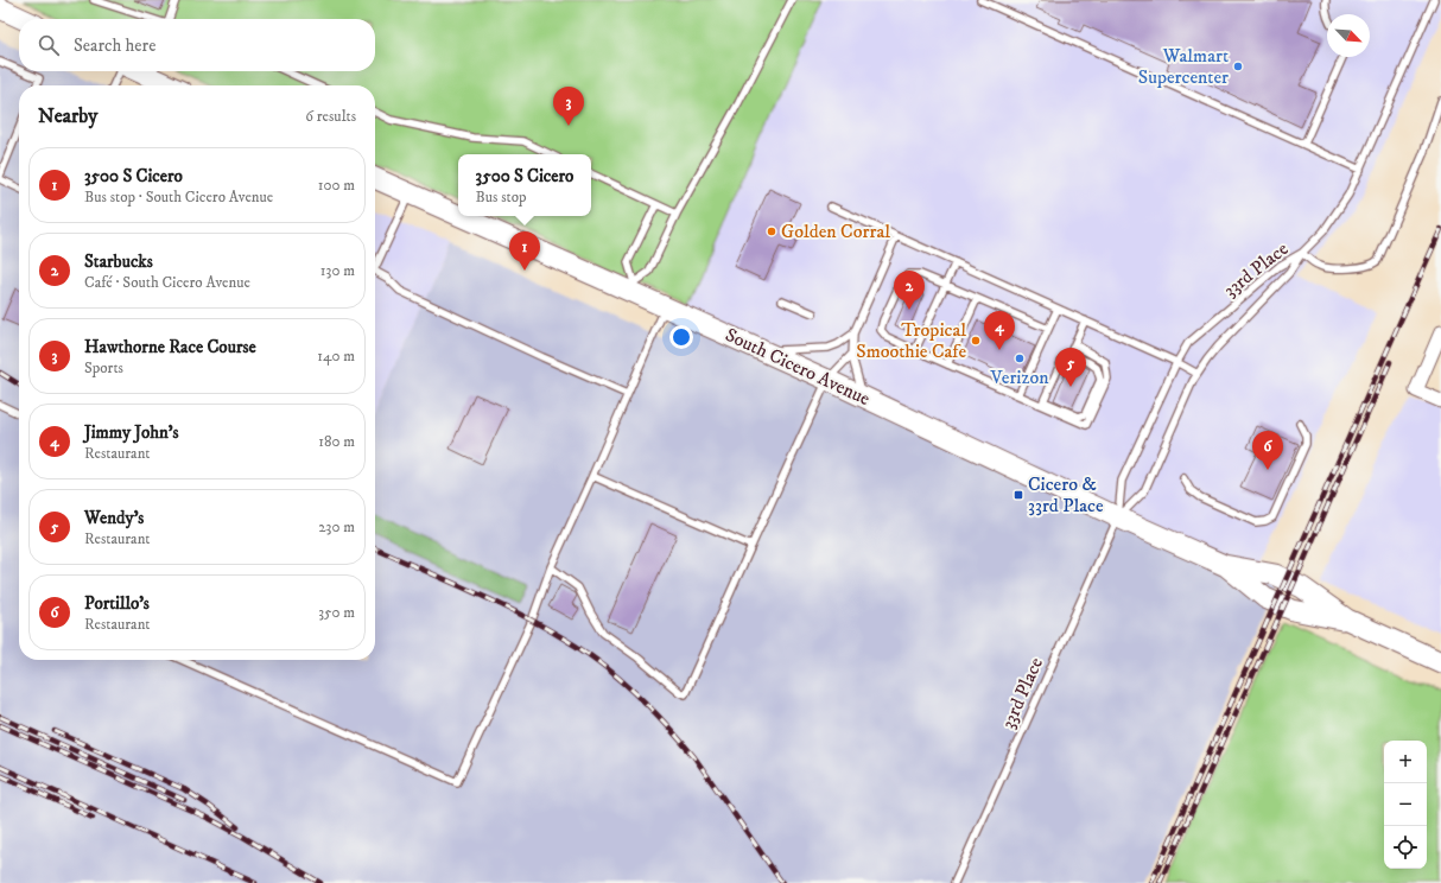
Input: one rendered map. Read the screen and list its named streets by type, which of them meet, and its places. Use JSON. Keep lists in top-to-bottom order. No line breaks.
{"streets":{"main road":["South Cicero Avenue"],"lane":["33rd Place"]},"crossings":[["33rd Place","South Cicero Avenue"]],"places":{"other":["Walmart Supercenter","Golden Corral","Tropical Smoothie Cafe","Verizon"],"transit":["Cicero & 33rd Place"]},"north":"bottom right","page":{"search":"Search here","heading":["Nearby","6 results"],"pins":["3","1","2","4","5","6"],"list":[{"mark":"1","name":"3500 S Cicero","note":"Bus stop · South Cicero Avenue","value":"100 m"},{"mark":"2","name":"Starbucks","note":"Café · South Cicero Avenue","value":"130 m"},{"mark":"3","name":"Hawthorne Race Course","note":"Sports","value":"140 m"},{"mark":"4","name":"Jimmy John's","note":"Restaurant","value":"180 m"},{"mark":"5","name":"Wendy's","note":"Restaurant","value":"230 m"},{"mark":"6","name":"Portillo's","note":"Restaurant","value":"350 m"}],"popup":["3500 S Cicero","Bus stop"],"map_buttons":["+","−"]}}
